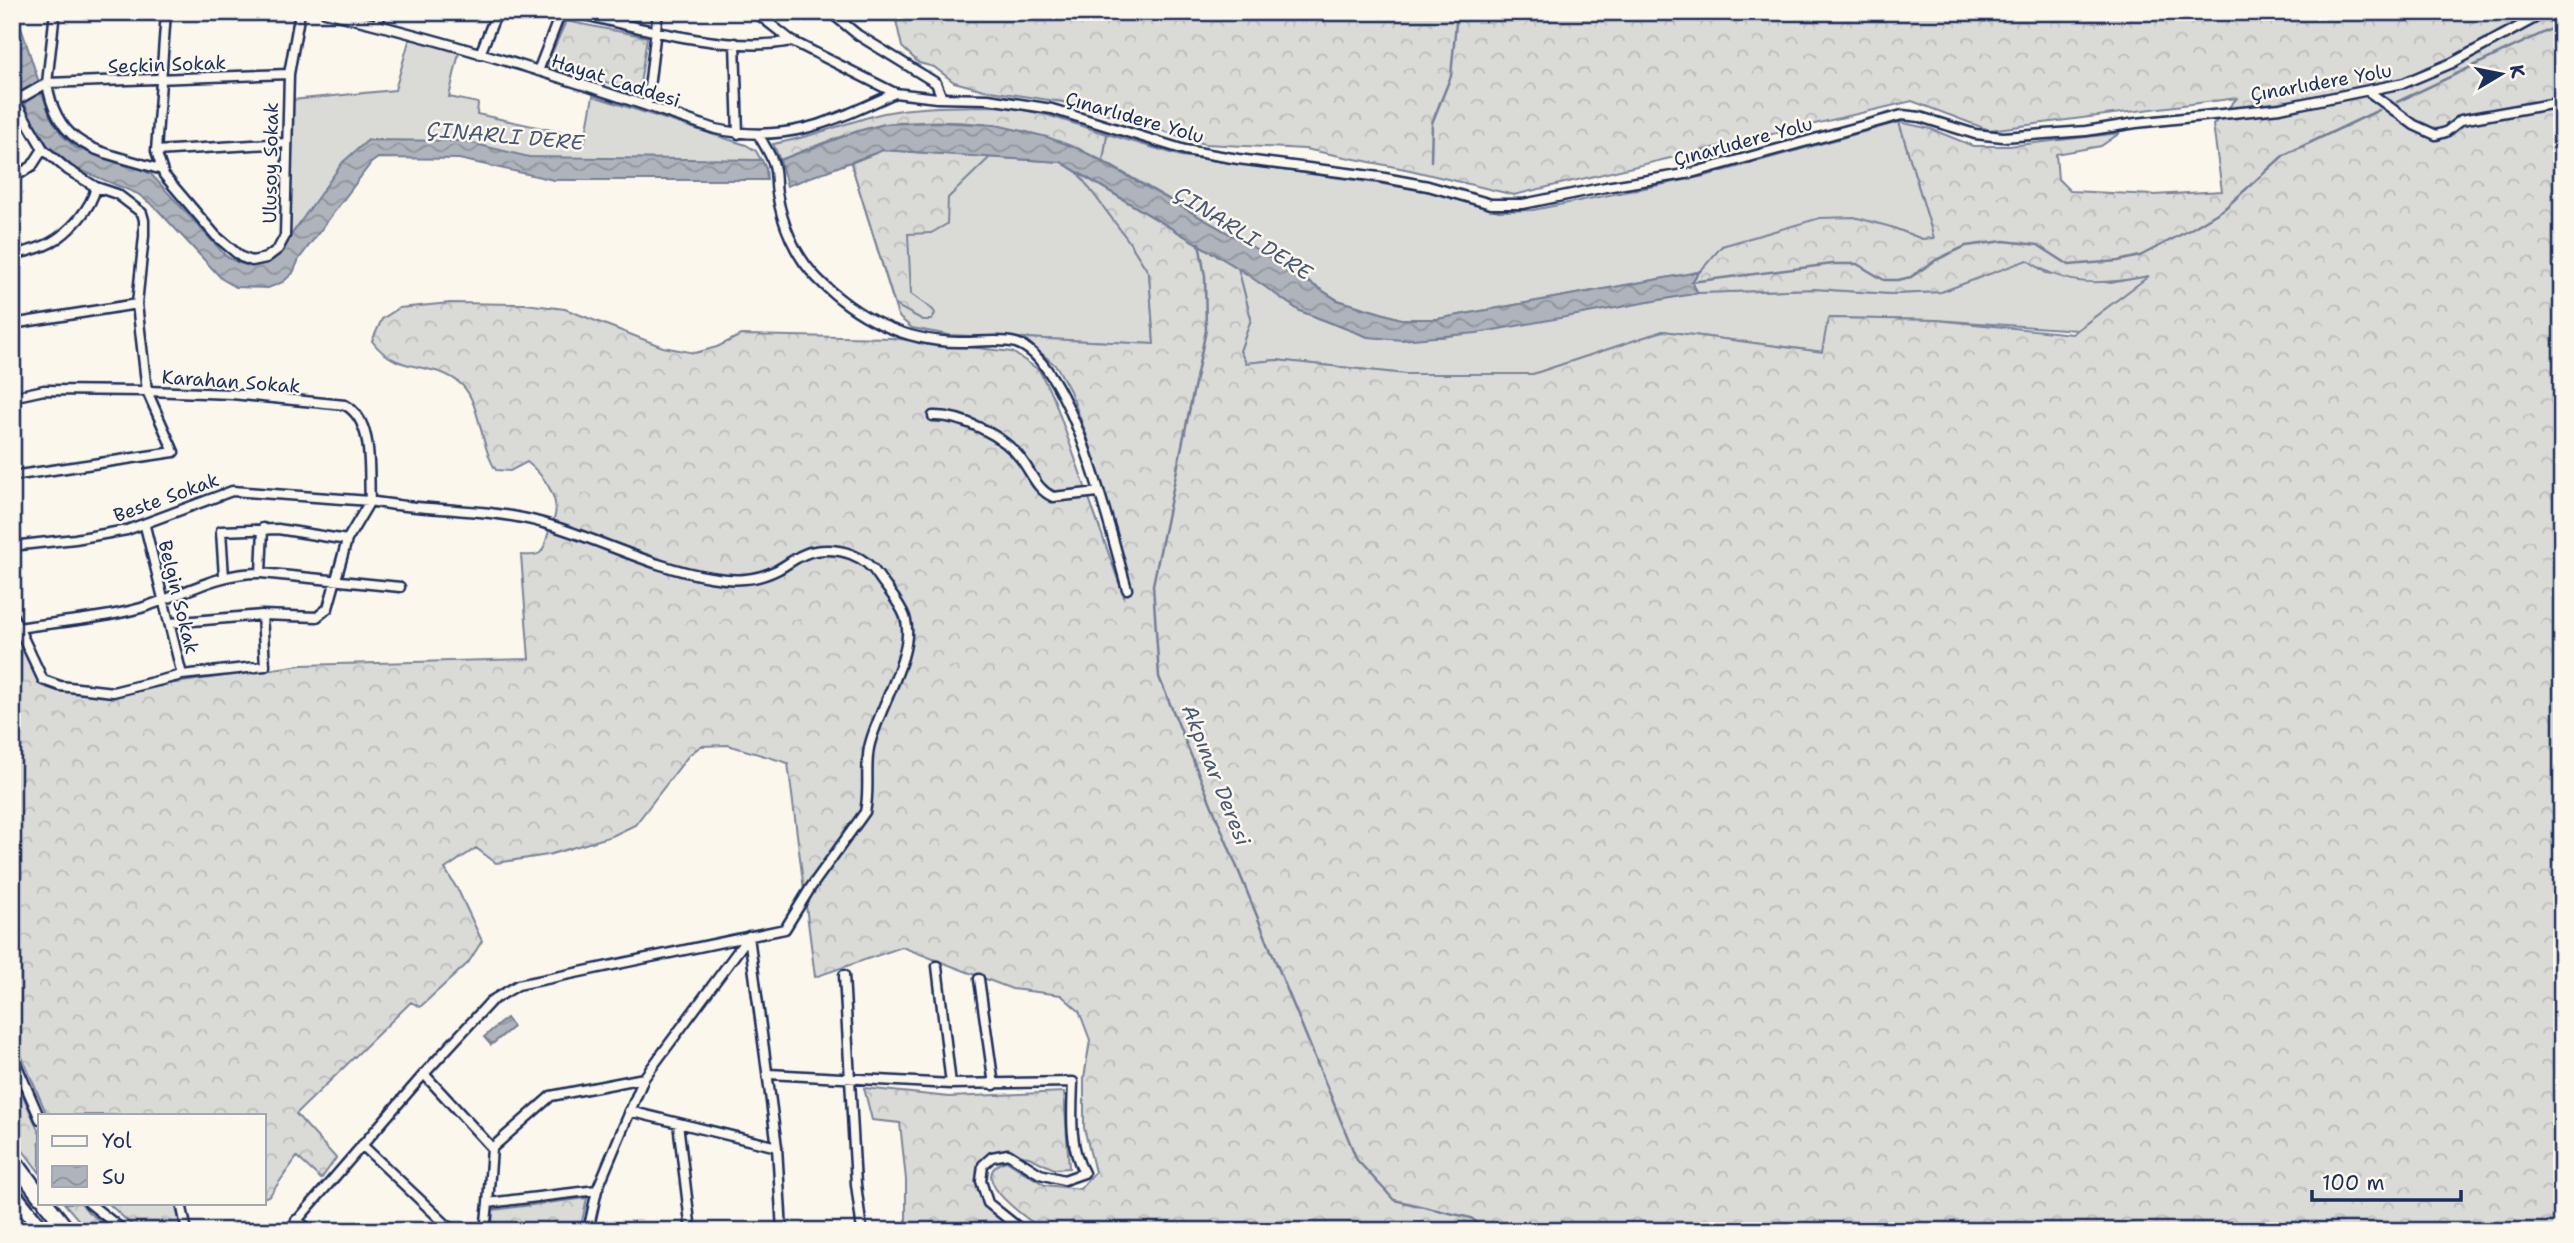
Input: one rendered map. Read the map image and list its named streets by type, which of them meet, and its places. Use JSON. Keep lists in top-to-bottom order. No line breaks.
{"streets":{"street":["Seçkin Sokak","Hayat Caddesi","Çınarlıdere Yolu","Ulusoy Sokak","Karahan Sokak","Beste Sokak","Belgin Sokak"]},"crossings":[["Seçkin Sokak","Ulusoy Sokak"],["Hayat Caddesi","Çınarlıdere Yolu"],["Karahan Sokak","Beste Sokak"],["Beste Sokak","Belgin Sokak"]],"water":["ÇINARLI DERE","Akpınar Deresi"],"legend":["Yol","Su"],"scale_bar":"100 m","north":"right"}
